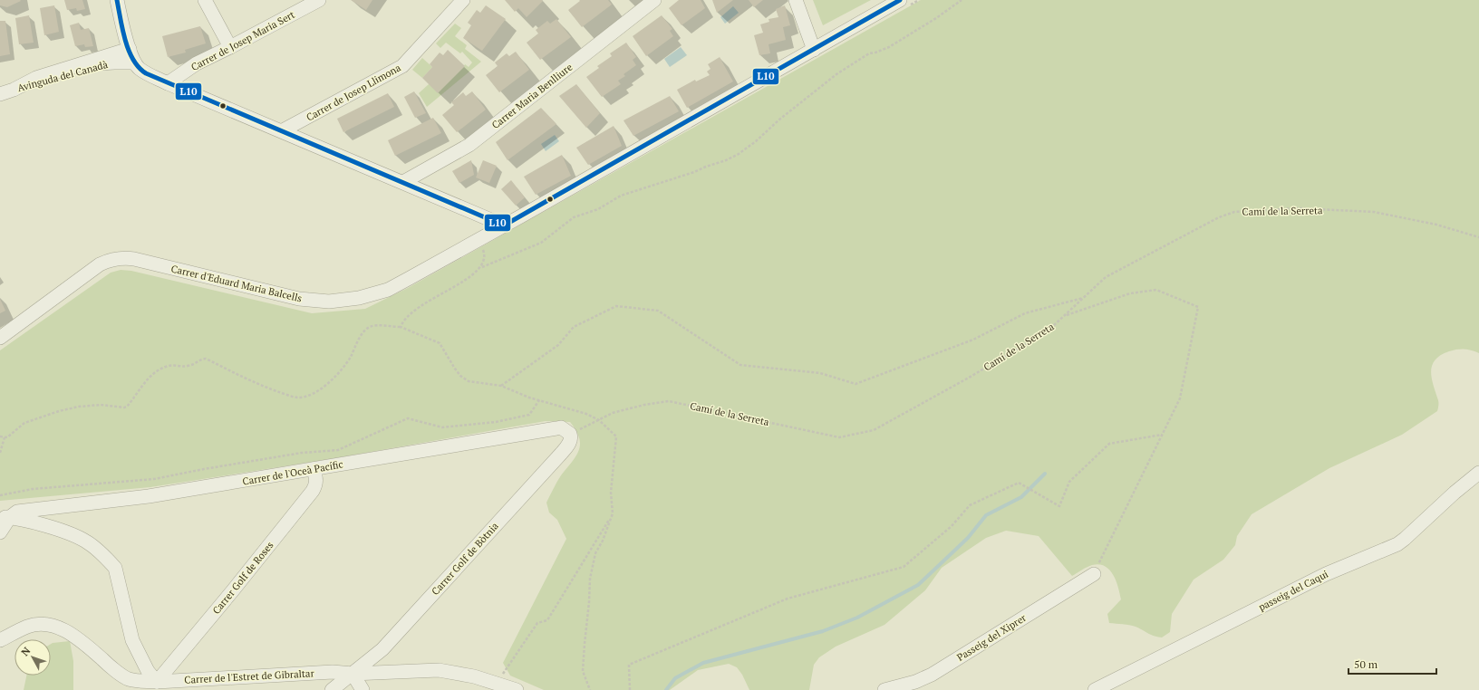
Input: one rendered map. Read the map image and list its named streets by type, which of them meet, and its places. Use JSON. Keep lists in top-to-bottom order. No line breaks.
{"streets":{"street":["Carrer de Josep Maria Sert","Avinguda del Canadà","Carrer de Josep Llimona","Carrer Maria Benlliure","Carrer d'Eduard Maria Balcells","Carrer de l'Oceà Pacífic","Carrer Golf de Bòtnia","Carrer Golf de Roses","passeig del Caqui","Passeig del Xiprer","Carrer de l'Estret de Gibraltar"],"path":["Camí de la Serreta"]},"crossings":[["Camí de la Serreta","Carrer de l'Oceà Pacífic"],["Camí de la Serreta","Carrer Golf de Bòtnia"],["Carrer de l'Oceà Pacífic","Carrer Golf de Bòtnia"],["Carrer de l'Oceà Pacífic","Carrer Golf de Roses"],["Carrer Golf de Bòtnia","Carrer de l'Estret de Gibraltar"],["Carrer Golf de Roses","Carrer de l'Estret de Gibraltar"]],"lines":["transit line L10"],"scale_bar":"50 m","north":"top left"}
